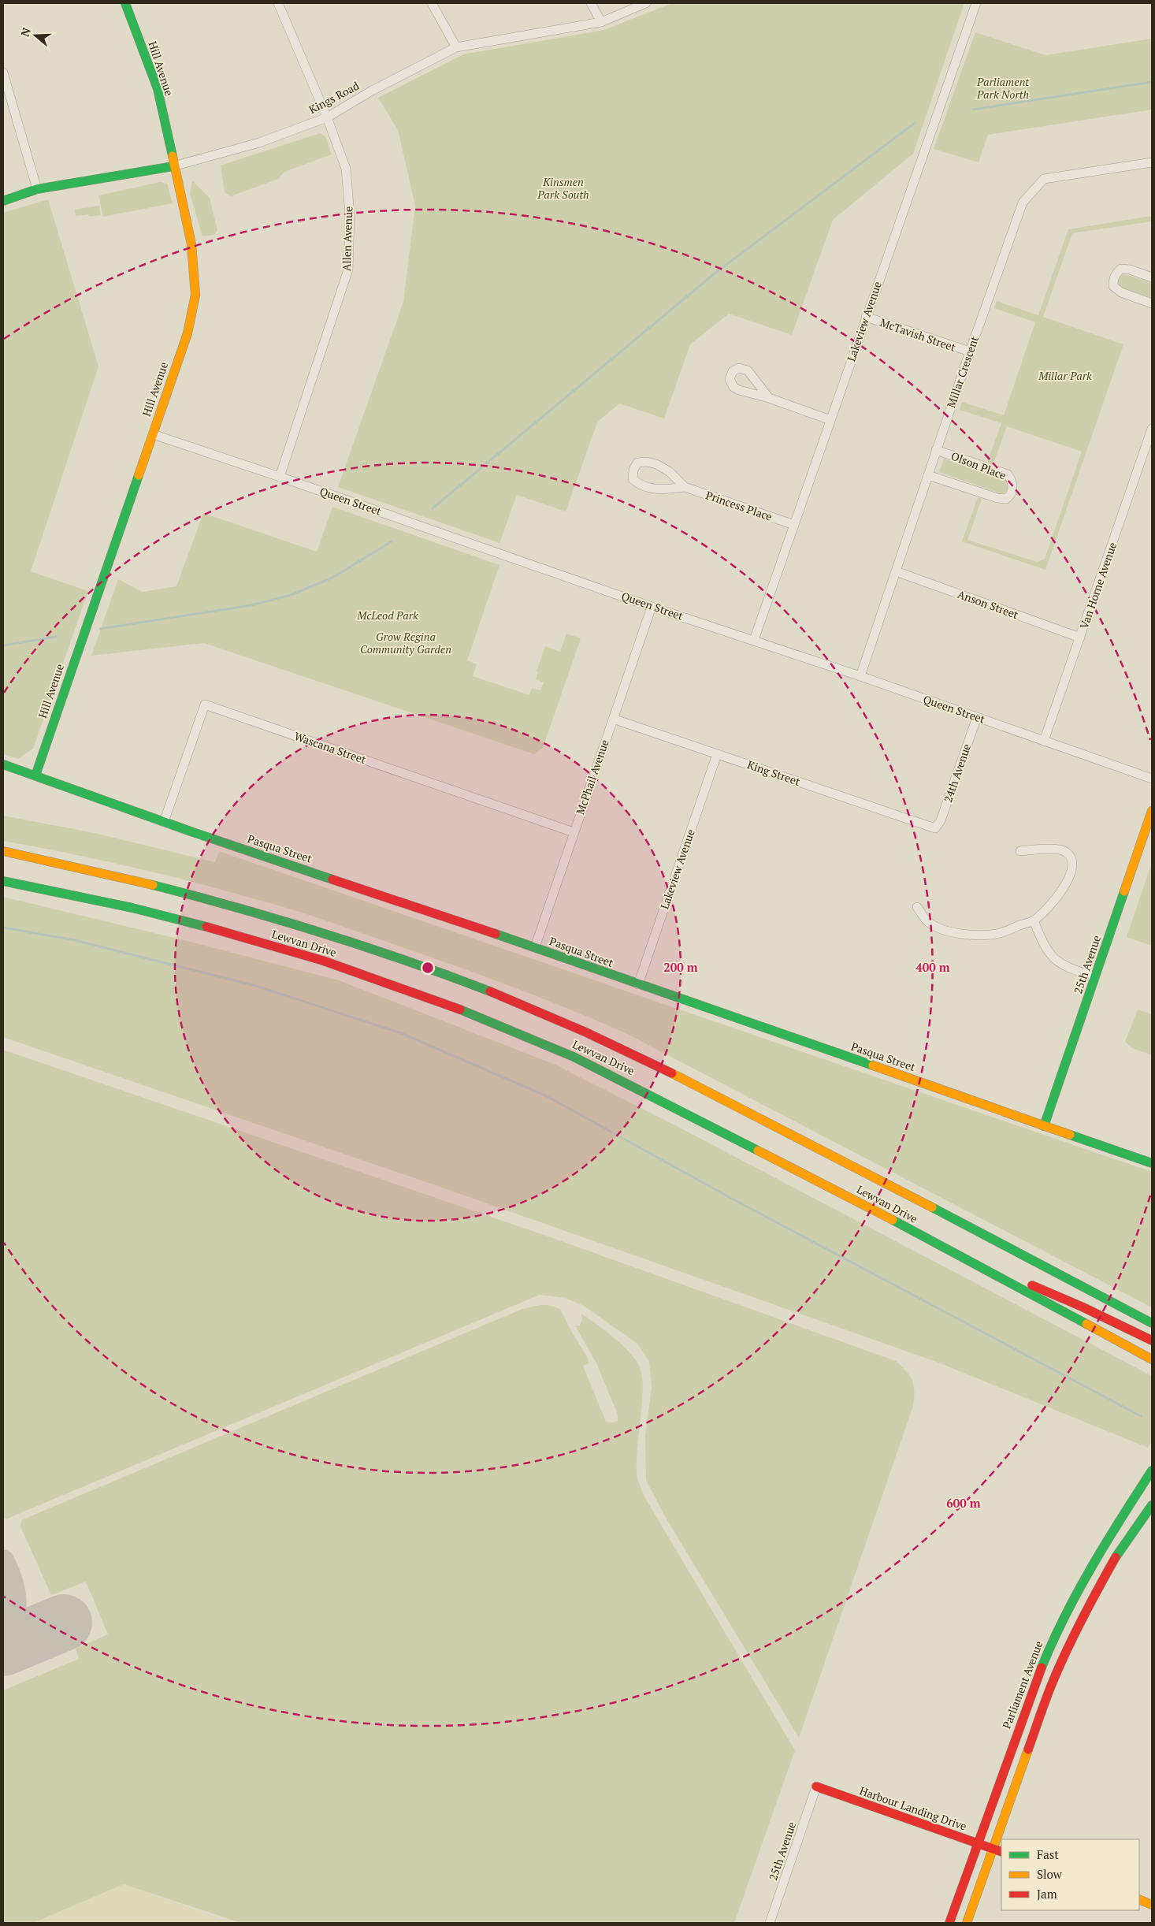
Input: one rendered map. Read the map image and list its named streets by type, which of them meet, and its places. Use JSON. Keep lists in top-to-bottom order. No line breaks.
{"streets":{"main road":["Hill Avenue","Kings Road","Pasqua Street","Lewvan Drive","25th Avenue","Parliament Avenue","Harbour Landing Drive"],"street":["Allen Avenue","Lakeview Avenue","McTavish Street","Millar Crescent","Olson Place","Queen Street","Princess Place","Van Horne Avenue","Anson Street","Wascana Street","King Street","24th Avenue","McPhail Avenue"]},"crossings":[["Hill Avenue","Kings Road"],["Hill Avenue","Queen Street"],["Hill Avenue","Pasqua Street"],["Kings Road","Allen Avenue"],["Allen Avenue","Queen Street"],["Lakeview Avenue","McTavish Street"],["Lakeview Avenue","Queen Street"],["Lakeview Avenue","Princess Place"],["Lakeview Avenue","King Street"],["Lakeview Avenue","Pasqua Street"],["McTavish Street","Millar Crescent"],["Millar Crescent","Olson Place"],["Millar Crescent","Queen Street"],["Millar Crescent","Anson Street"],["Queen Street","Van Horne Avenue"],["Queen Street","24th Avenue"],["Queen Street","McPhail Avenue"],["Van Horne Avenue","Anson Street"],["Wascana Street","McPhail Avenue"],["Wascana Street","Pasqua Street"],["King Street","24th Avenue"],["King Street","McPhail Avenue"],["McPhail Avenue","Pasqua Street"],["Pasqua Street","25th Avenue"],["25th Avenue","Harbour Landing Drive"],["Parliament Avenue","Harbour Landing Drive"]],"parks":["Parliament Park North","Kinsmen Park South","Millar Park","McLeod Park","Grow Regina Community Garden"],"legend":["Fast","Slow","Jam"],"north":"left","rings":["200 m","400 m","600 m"]}
